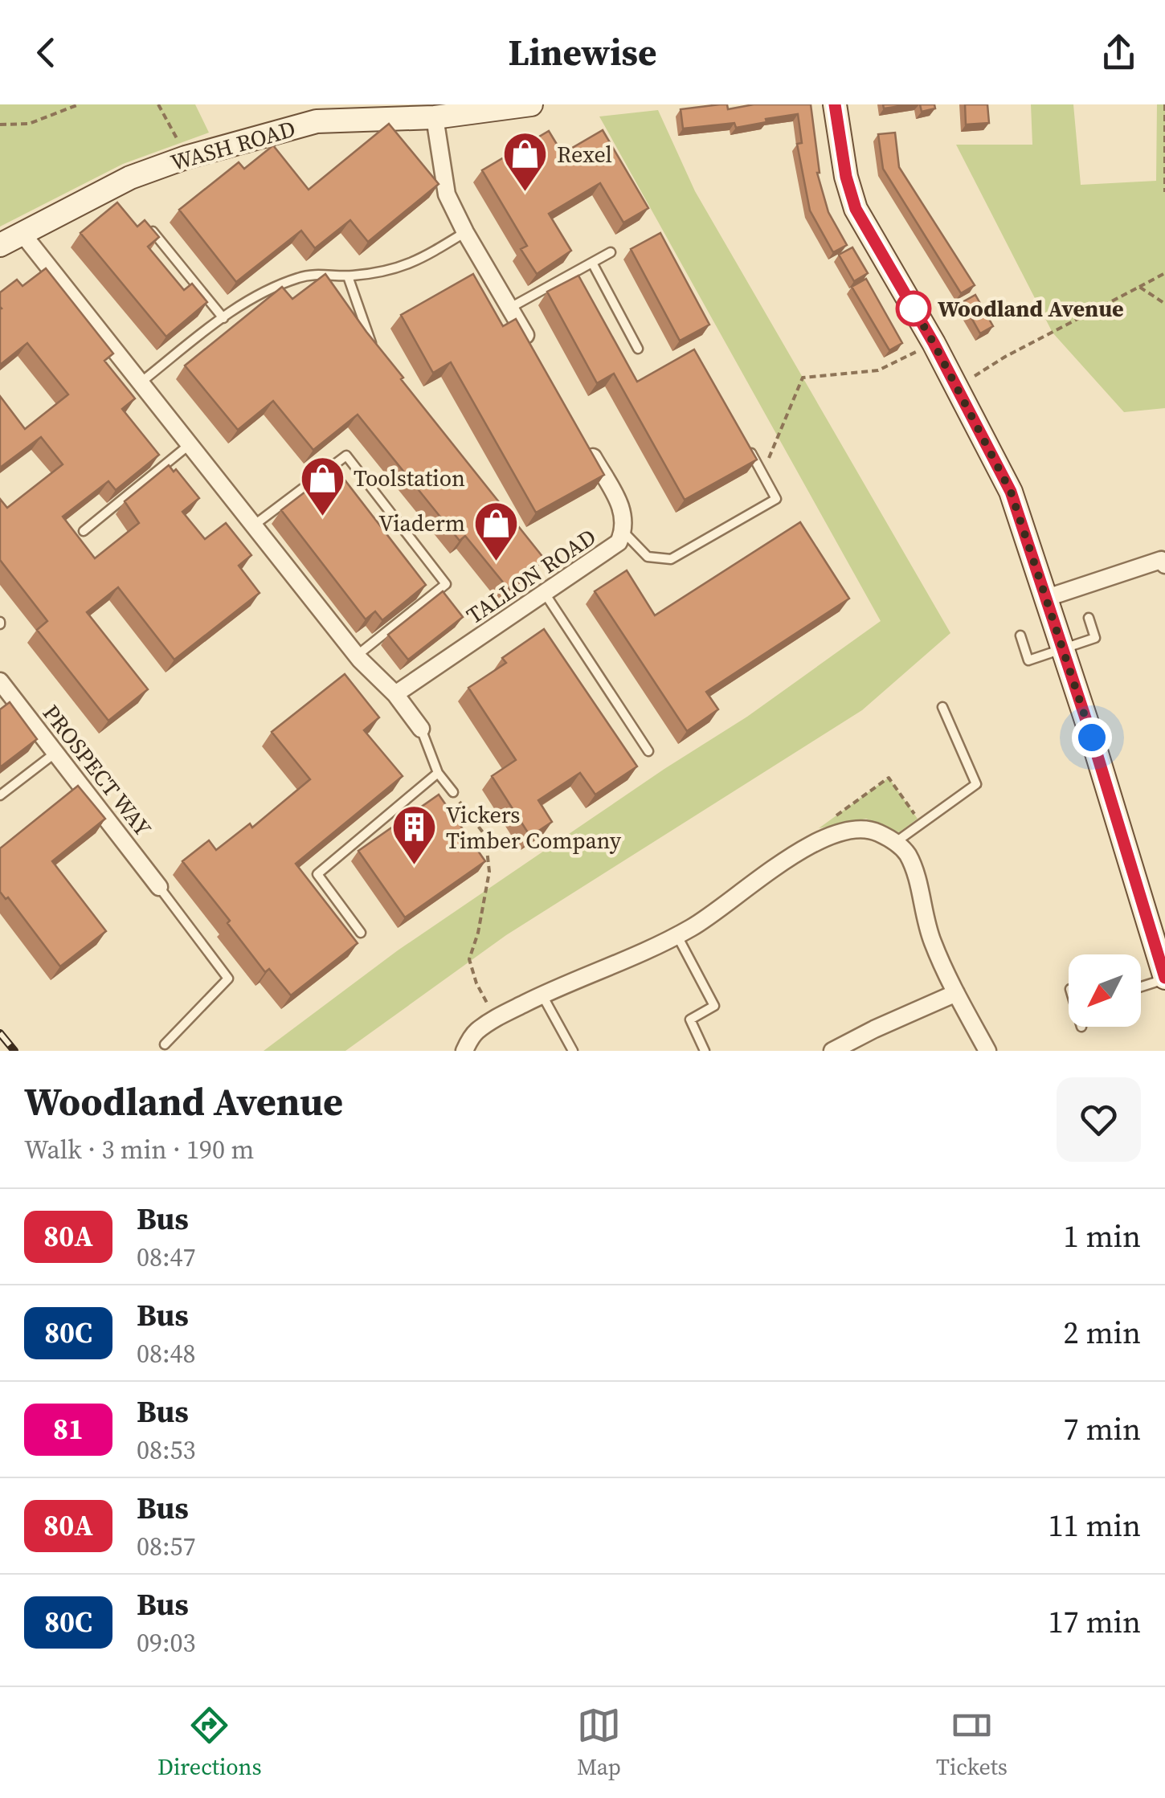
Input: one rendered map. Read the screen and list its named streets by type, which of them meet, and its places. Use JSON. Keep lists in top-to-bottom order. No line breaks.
{"streets":{"street":["WASH ROAD","TALLON ROAD","PROSPECT WAY"]},"places":{"shop":["Rexel","Toolstation","Viaderm"],"other":["Woodland Avenue"],"building":["Vickers Timber Company"]},"lines":["bus line 80A"],"north":"bottom left","page":{"header":"Linewise","heading":["Woodland Avenue","Walk · 3 min · 190 m"],"list":[{"mark":"80A","name":"Bus","note":"08:47","value":"1 min"},{"mark":"80C","name":"Bus","note":"08:48","value":"2 min"},{"mark":"81","name":"Bus","note":"08:53","value":"7 min"},{"mark":"80A","name":"Bus","note":"08:57","value":"11 min"},{"mark":"80C","name":"Bus","note":"09:03","value":"17 min"}],"tabs":["Directions","Map","Tickets"]}}
